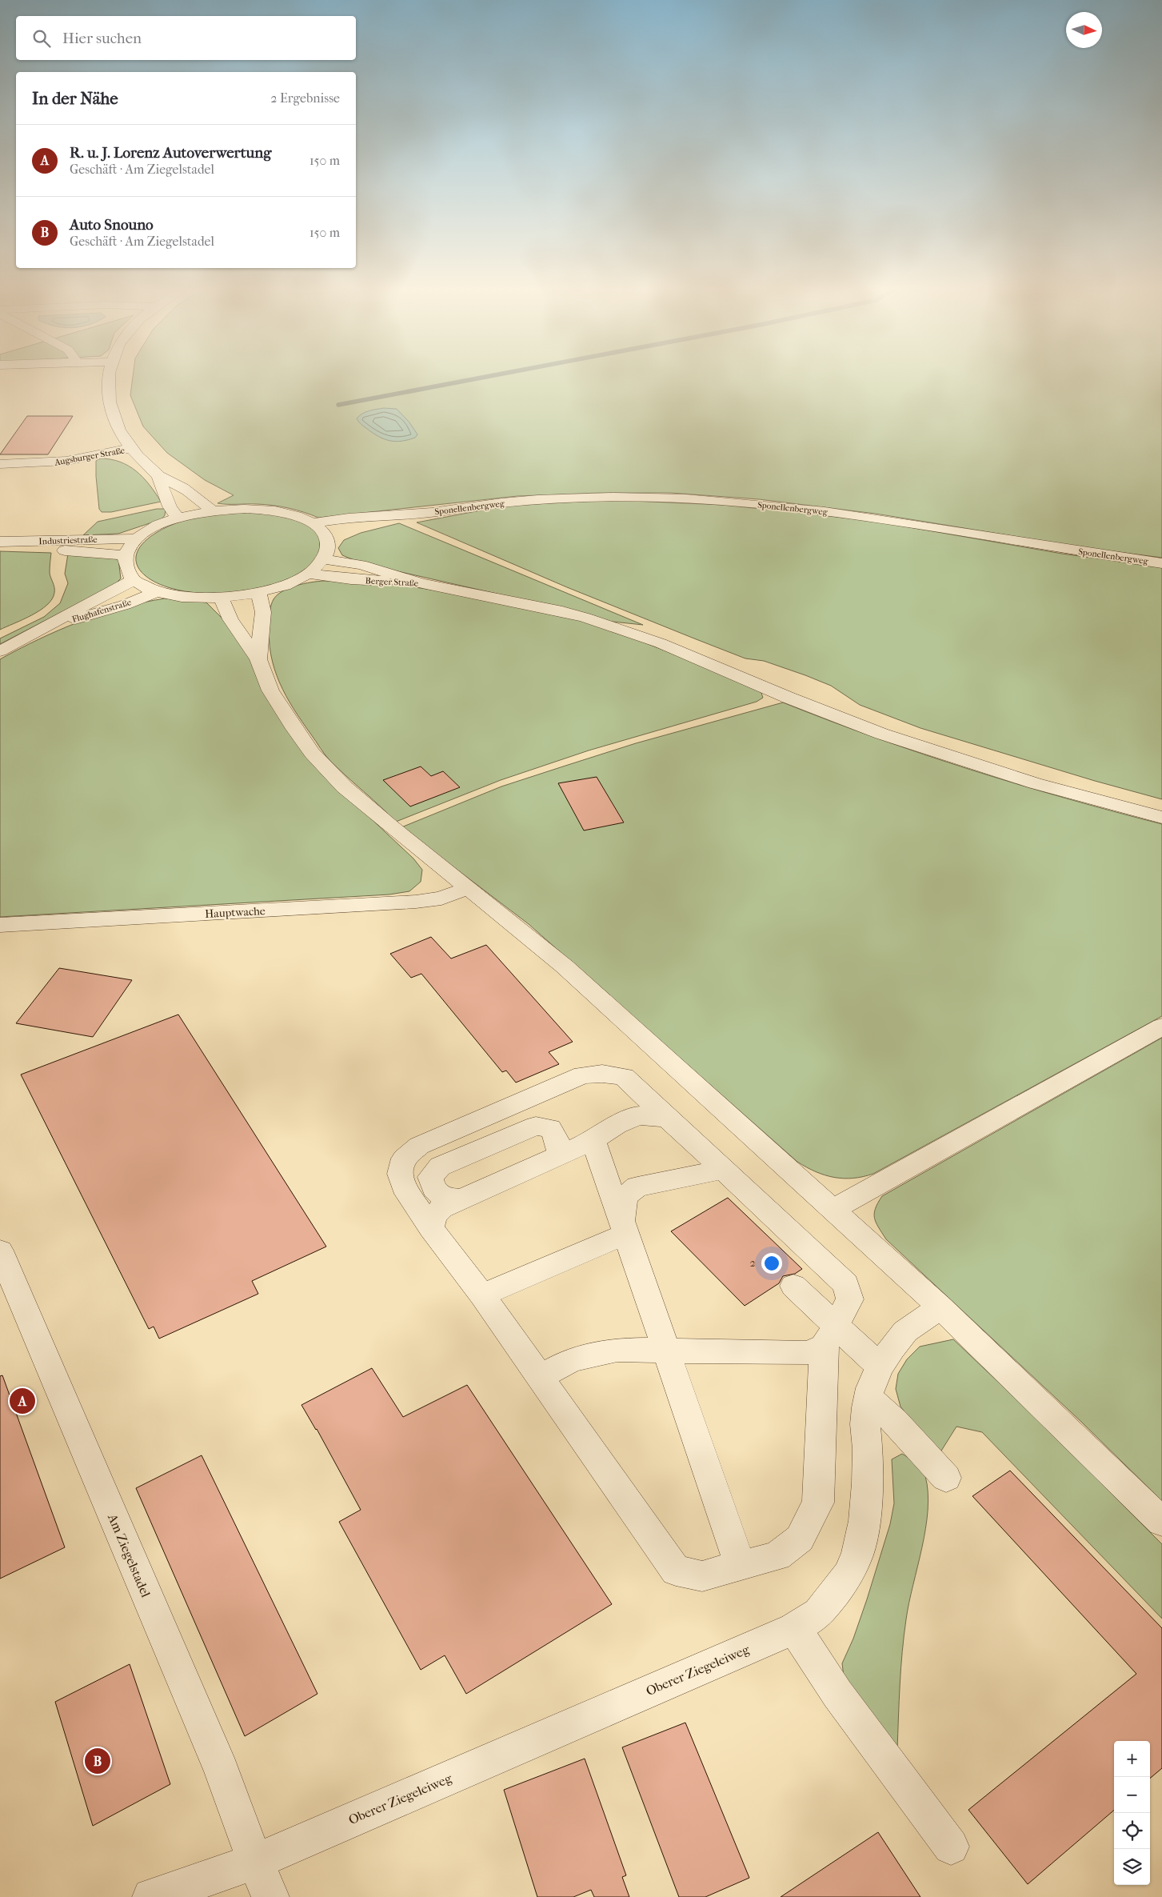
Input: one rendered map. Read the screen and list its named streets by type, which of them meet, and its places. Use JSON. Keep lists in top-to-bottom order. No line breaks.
{"streets":{"street":["Augsburger Straße","Sponellenbergweg","Industriestraße","Berger Straße","Flughafenstraße","Hauptwache","Am Ziegelstadel","Oberer Ziegeleiweg"]},"crossings":[["Am Ziegelstadel","Oberer Ziegeleiweg"]],"house_numbers":["2"],"north":"right","page":{"search":"Hier suchen","heading":["In der Nähe","2 Ergebnisse"],"list":[{"mark":"A","name":"R. u. J. Lorenz Autoverwertung","note":"Geschäft · Am Ziegelstadel","value":"150 m"},{"mark":"B","name":"Auto Snouno","note":"Geschäft · Am Ziegelstadel","value":"150 m"}],"pins":["A","B"],"map_buttons":["+","−"]}}
